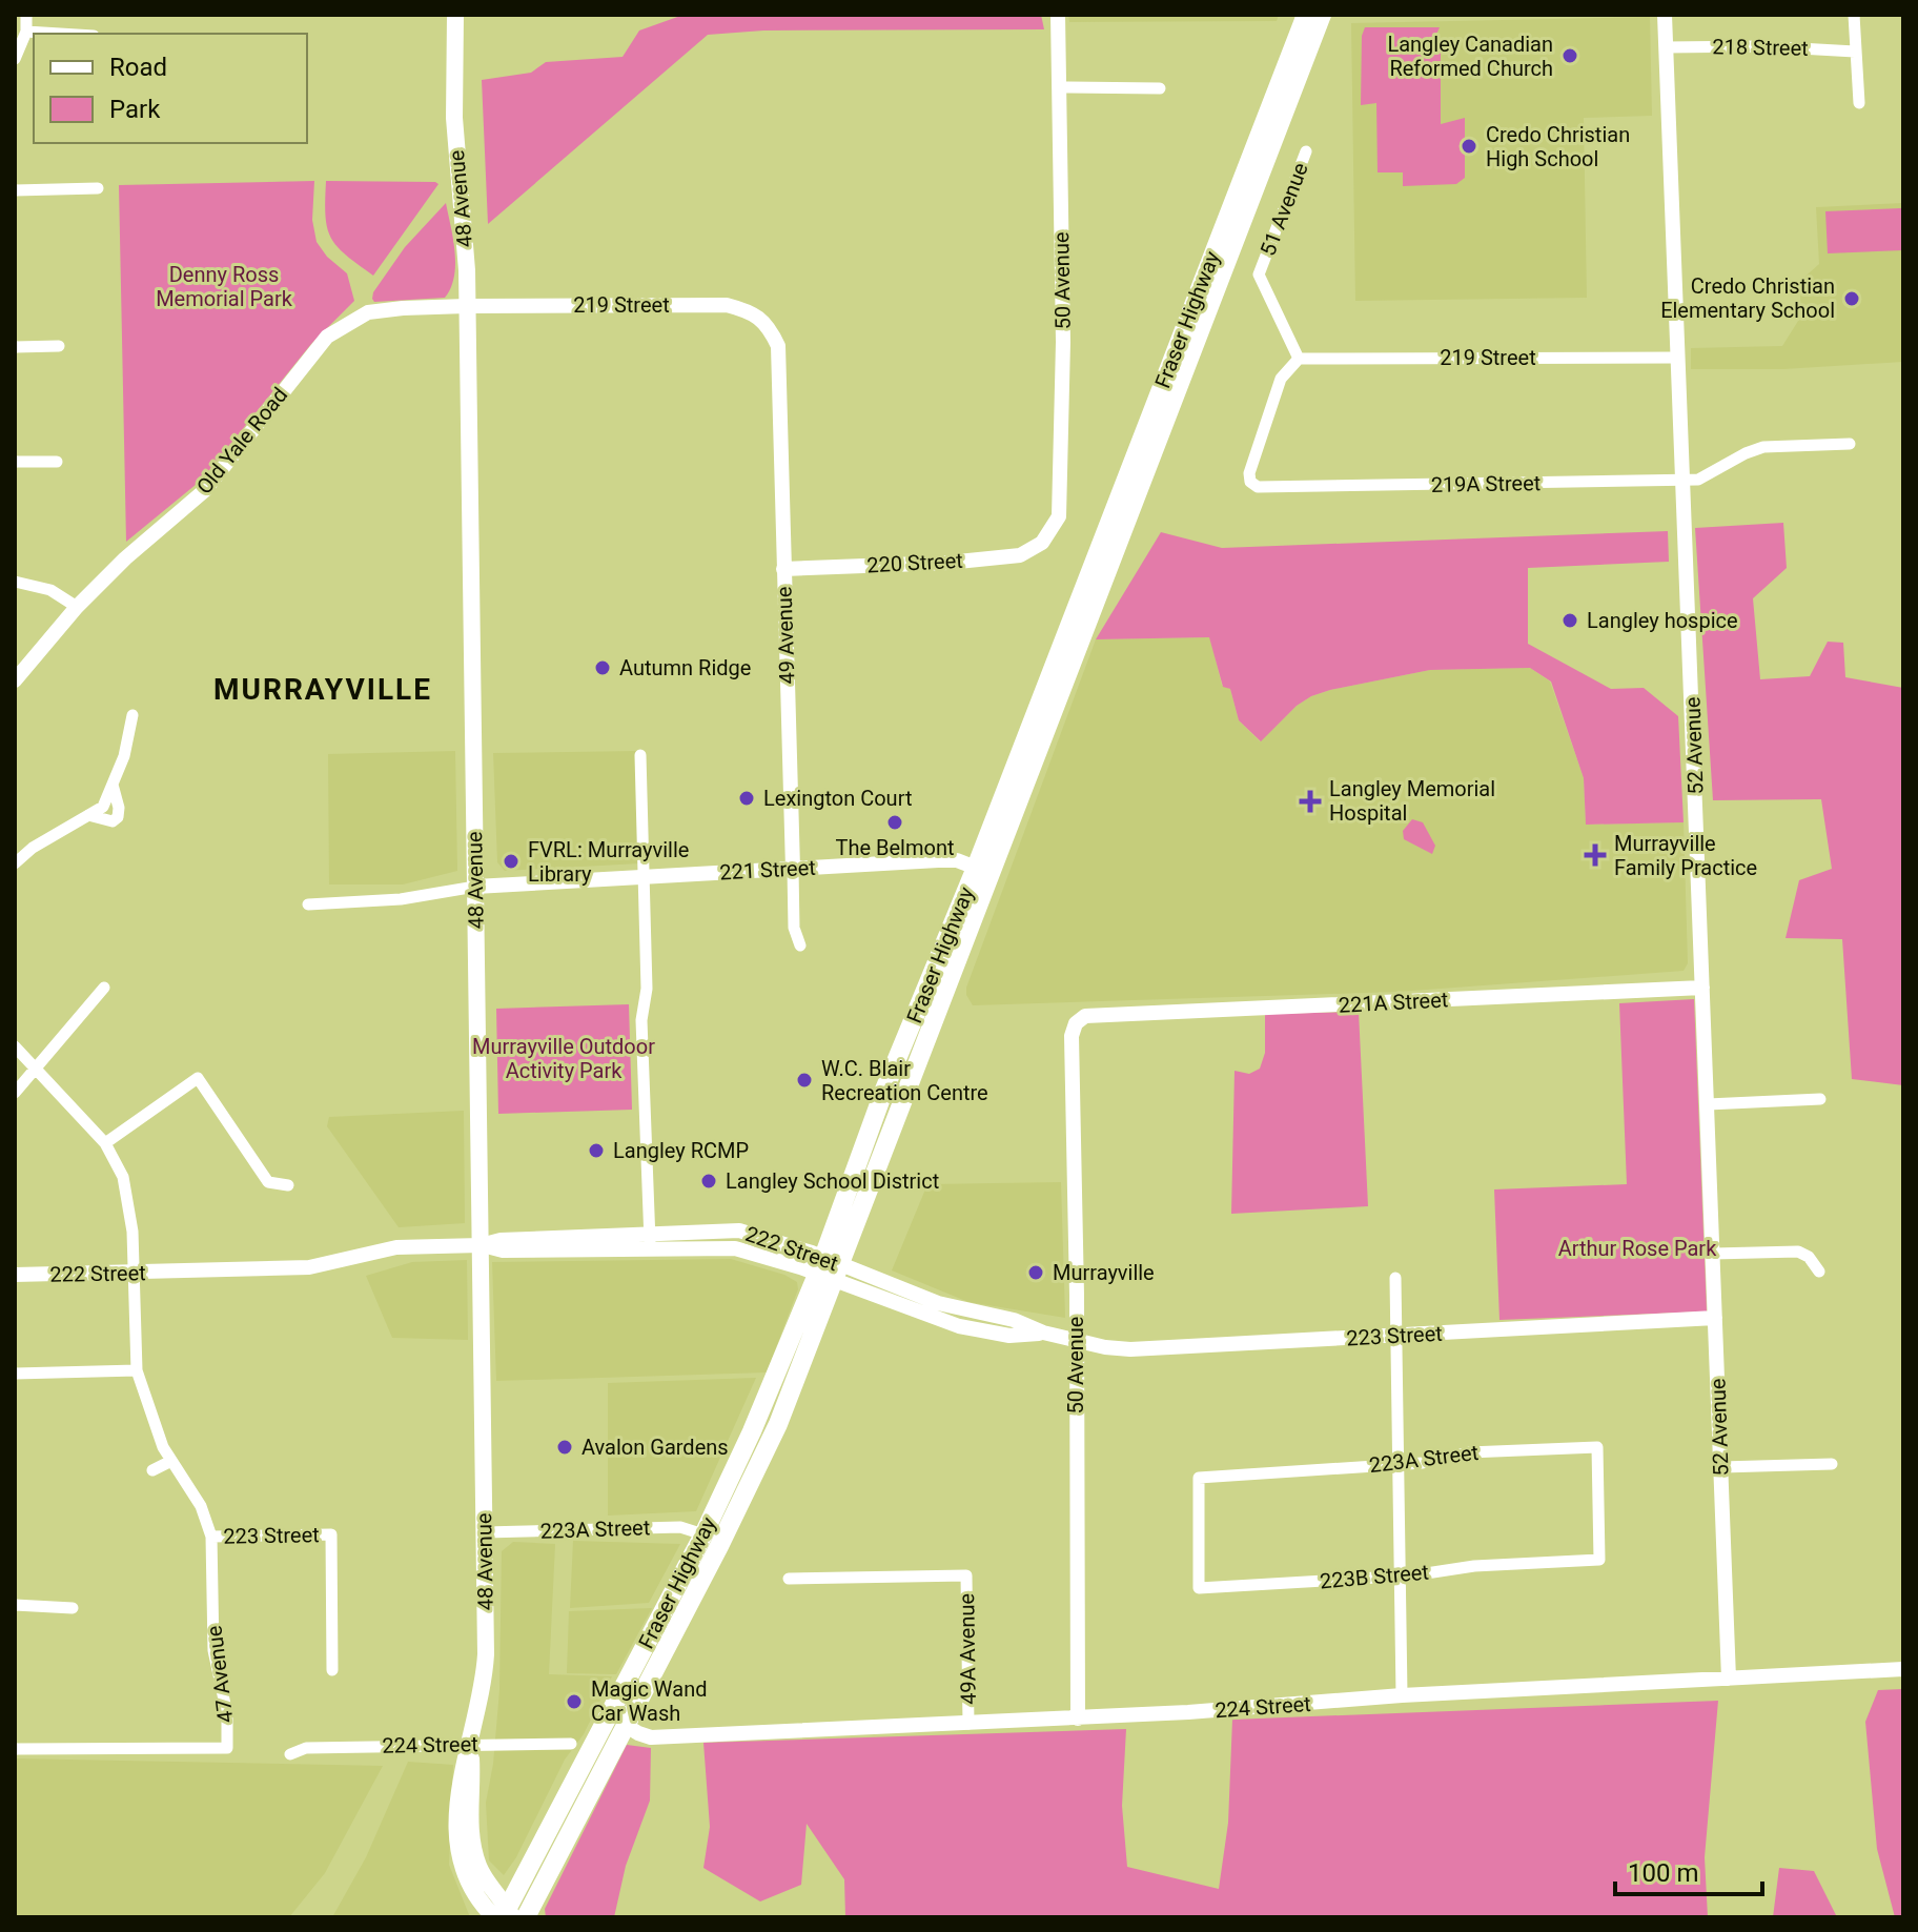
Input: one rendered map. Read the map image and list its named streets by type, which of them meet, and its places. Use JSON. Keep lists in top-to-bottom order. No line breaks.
{"streets":{"main road":["48 Avenue","Fraser Highway"],"street":["218 Street","51 Avenue","50 Avenue","219 Street","Old Yale Road","219A Street","220 Street","49 Avenue","52 Avenue","221 Street","221A Street","222 Street","223 Street","223A Street","223B Street","49A Avenue","47 Avenue","224 Street"]},"crossings":[["218 Street","52 Avenue"],["48 Avenue","219 Street"],["48 Avenue","Fraser Highway"],["48 Avenue","Old Yale Road"],["48 Avenue","221 Street"],["48 Avenue","222 Street"],["48 Avenue","223A Street"],["48 Avenue","224 Street"],["51 Avenue","219 Street"],["51 Avenue","219A Street"],["50 Avenue","220 Street"],["50 Avenue","221A Street"],["50 Avenue","222 Street"],["50 Avenue","223 Street"],["50 Avenue","224 Street"],["219 Street","Old Yale Road"],["219 Street","219A Street"],["219 Street","49 Avenue"],["219 Street","52 Avenue"],["Fraser Highway","221 Street"],["Fraser Highway","222 Street"],["Fraser Highway","223A Street"],["Fraser Highway","224 Street"],["219A Street","52 Avenue"],["220 Street","49 Avenue"],["49 Avenue","221 Street"],["52 Avenue","221A Street"],["52 Avenue","223 Street"],["52 Avenue","224 Street"],["222 Street","223 Street"],["222 Street","47 Avenue"],["223 Street","47 Avenue"],["223A Street","223B Street"],["49A Avenue","224 Street"]],"districts":["MURRAYVILLE"],"parks":["Denny Ross Memorial Park","Murrayville Outdoor Activity Park","Arthur Rose Park"],"places":{"other":["Langley Canadian Reformed Church","Credo Christian High School","Credo Christian Elementary School","Langley hospice","Autumn Ridge","Lexington Court","The Belmont","FVRL: Murrayville Library","W.C. Blair Recreation Centre","Langley RCMP","Langley School District","Murrayville","Avalon Gardens","Magic Wand Car Wash"],"health":["Langley Memorial Hospital","Murrayville Family Practice"]},"legend":["Road","Park"],"scale_bar":"100 m"}
